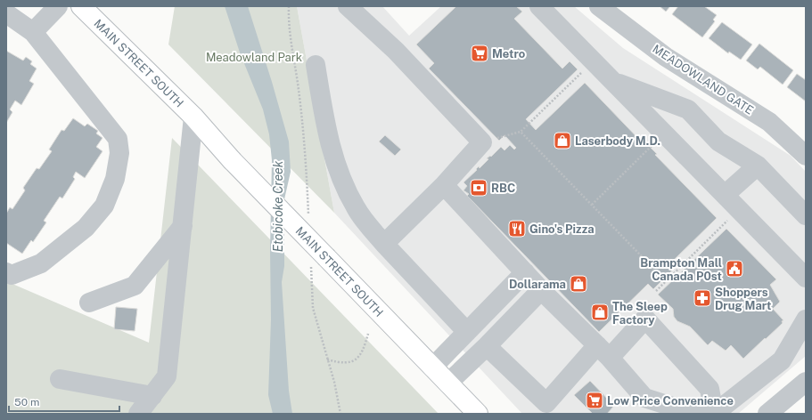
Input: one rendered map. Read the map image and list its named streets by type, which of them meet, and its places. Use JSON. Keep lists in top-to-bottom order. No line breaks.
{"streets":{"main road":["MAIN STREET SOUTH"],"street":["MEADOWLAND GATE"]},"water":["Etobicoke Creek"],"parks":["Meadowland Park"],"places":{"supermarket":["Metro","Low Price Convenience"],"shop":["Laserbody M.D.","Dollarama","The Sleep Factory"],"bank":["RBC"],"restaurant":["Gino's Pizza"],"public building":["Brampton Mall Canada P0st"],"pharmacy":["Shoppers Drug Mart"]},"scale_bar":"50 m"}
